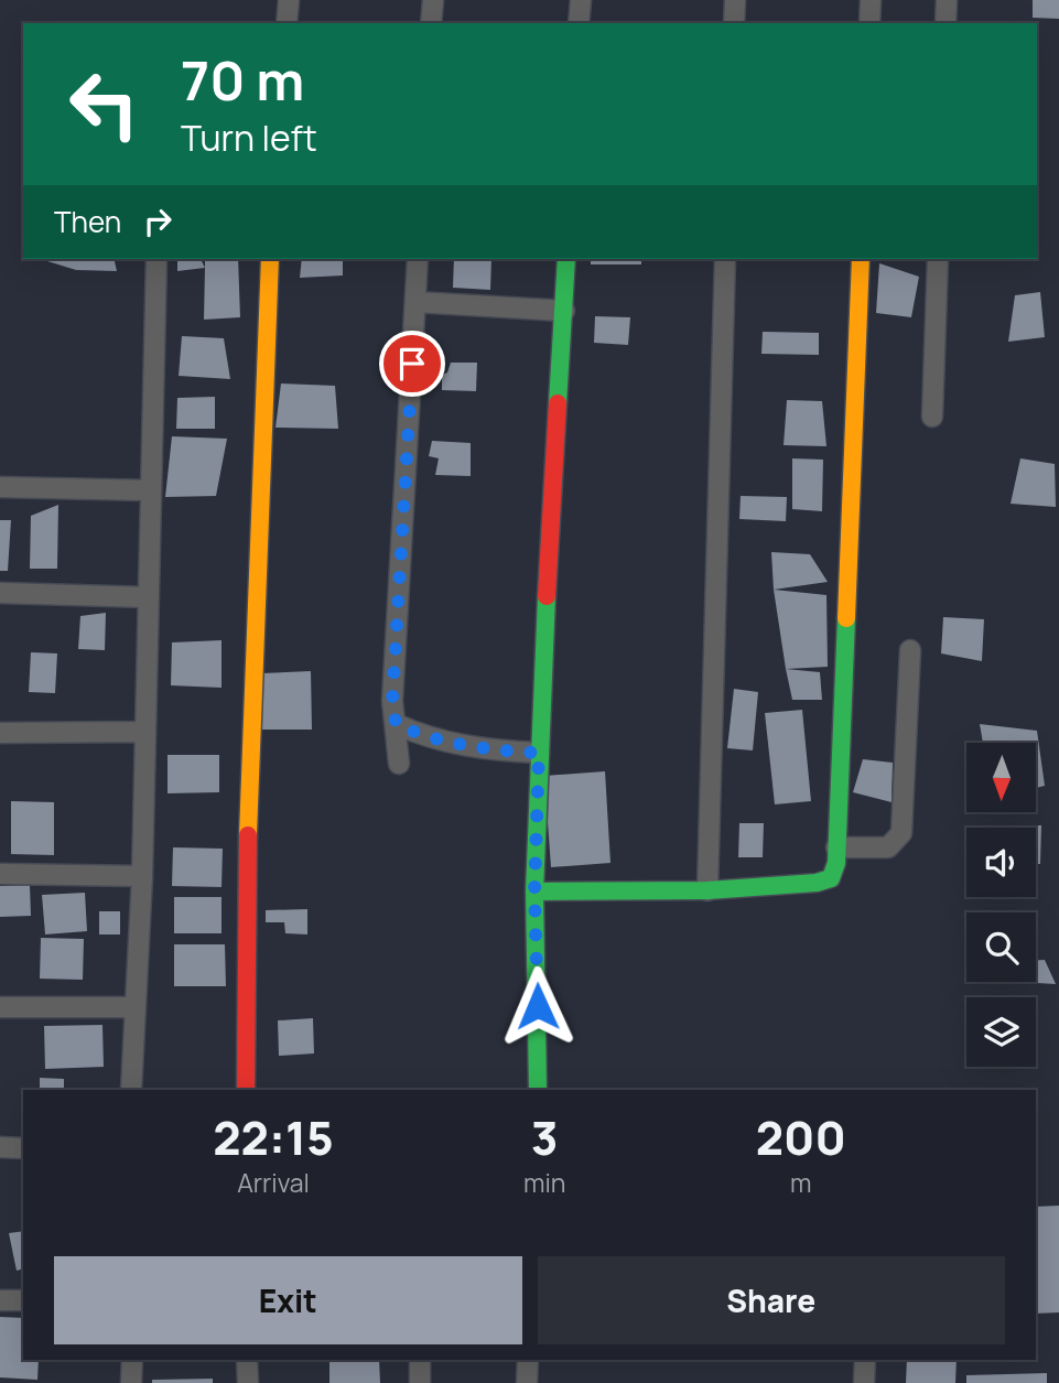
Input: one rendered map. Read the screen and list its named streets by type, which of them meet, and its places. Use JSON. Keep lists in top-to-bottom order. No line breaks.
{"north":"bottom","page":{"turn":["70 m","Turn left"],"then":"Then","eta":["22:15","Arrival","3","min","200","m"],"buttons":["Exit","Share"]}}
